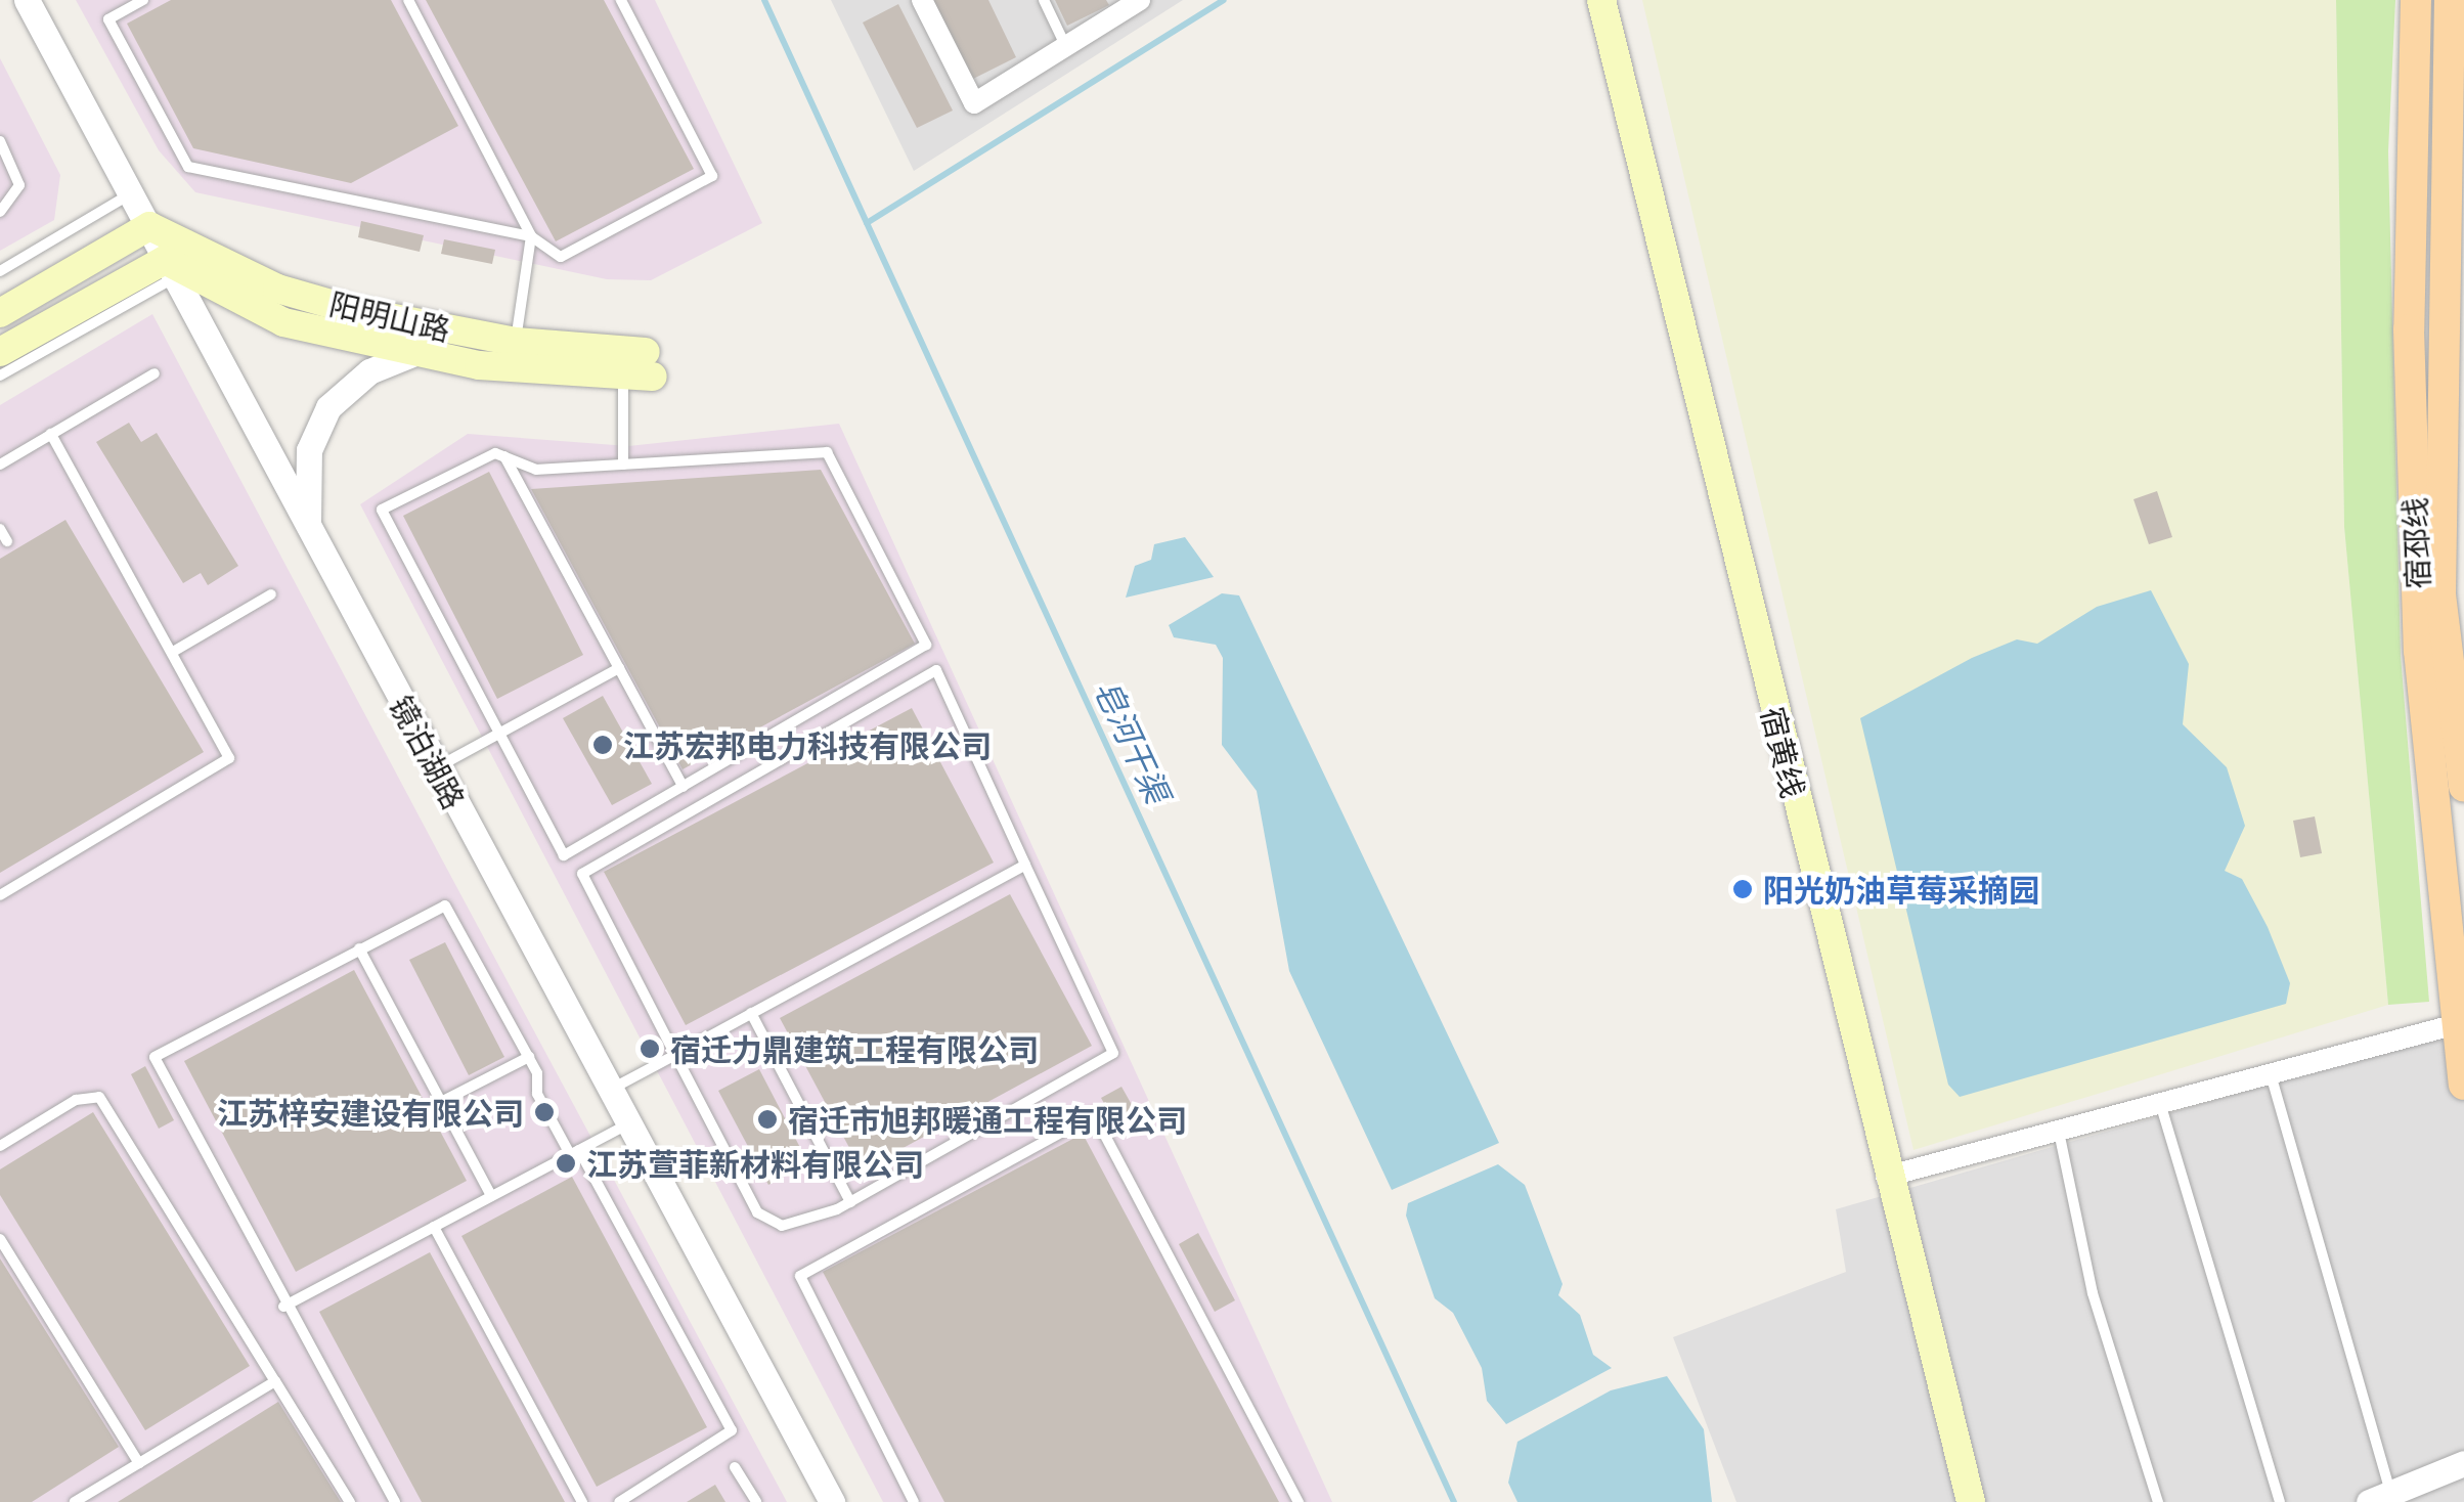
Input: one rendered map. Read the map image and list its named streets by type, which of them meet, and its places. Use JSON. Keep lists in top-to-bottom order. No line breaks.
{"streets":{"main road":["阳明山路","宿邳线","宿黄线"],"street":["镜泊湖路"]},"crossings":[["阳明山路","镜泊湖路"]],"water":["皂河干渠"],"places":["江苏宏邦电力科技有限公司","阳光奶油草莓采摘园","宿迁力鼎建筑工程有限公司","江苏梓安建设有限公司","宿迁市旭邦暖通工程有限公司","江苏萱菲新材料有限公司"]}
